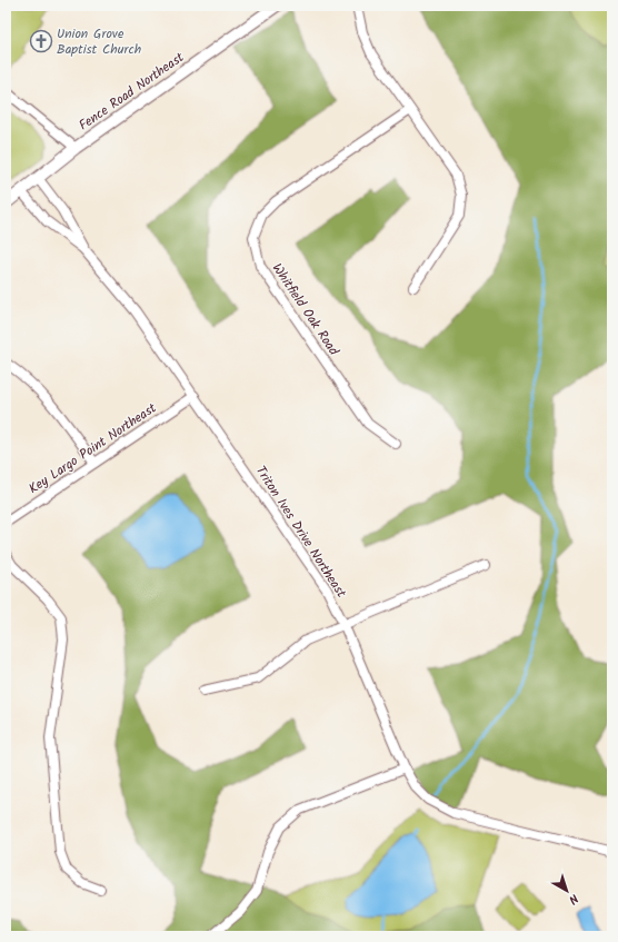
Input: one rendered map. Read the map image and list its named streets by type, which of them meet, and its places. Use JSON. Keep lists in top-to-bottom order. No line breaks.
{"streets":{"street":["Fence Road Northeast","Whitfield Oak Road","Key Largo Point Northeast","Triton Ives Drive Northeast"]},"crossings":[["Fence Road Northeast","Triton Ives Drive Northeast"],["Key Largo Point Northeast","Triton Ives Drive Northeast"]],"places":{"church":["Union Grove Baptist Church"]},"north":"bottom right"}
